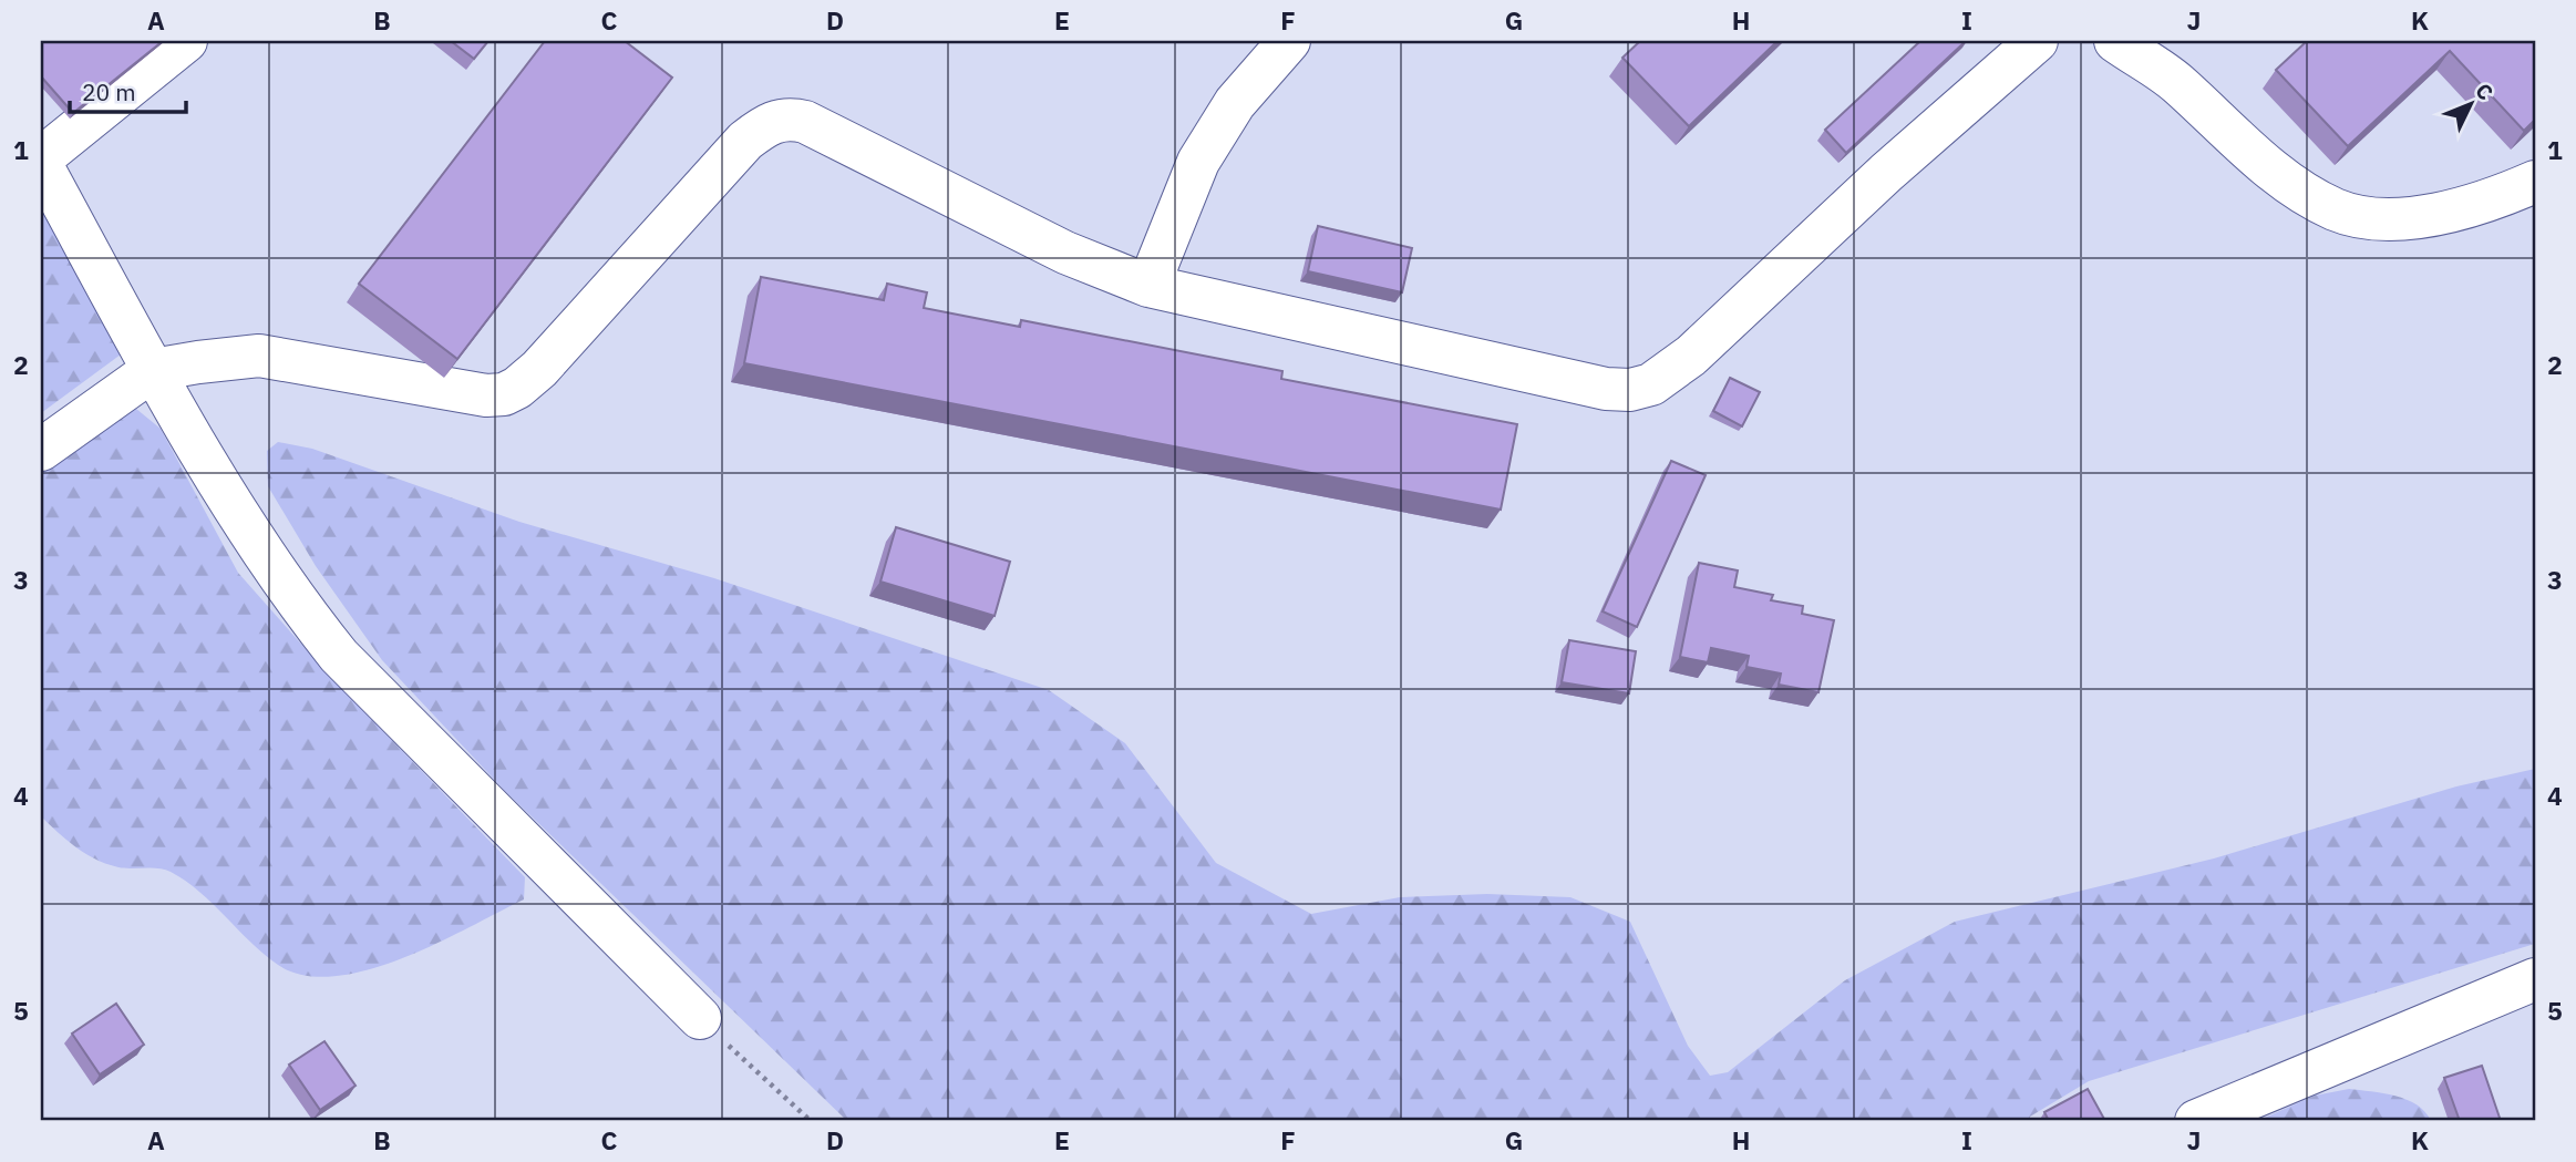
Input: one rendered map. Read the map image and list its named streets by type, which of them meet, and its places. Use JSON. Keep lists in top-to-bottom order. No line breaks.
{"scale_bar":"20 m","north":"top right","grid":{"columns":["A","B","C","D","E","F","G","H","I","J","K"],"rows":["1","2","3","4","5"]}}
